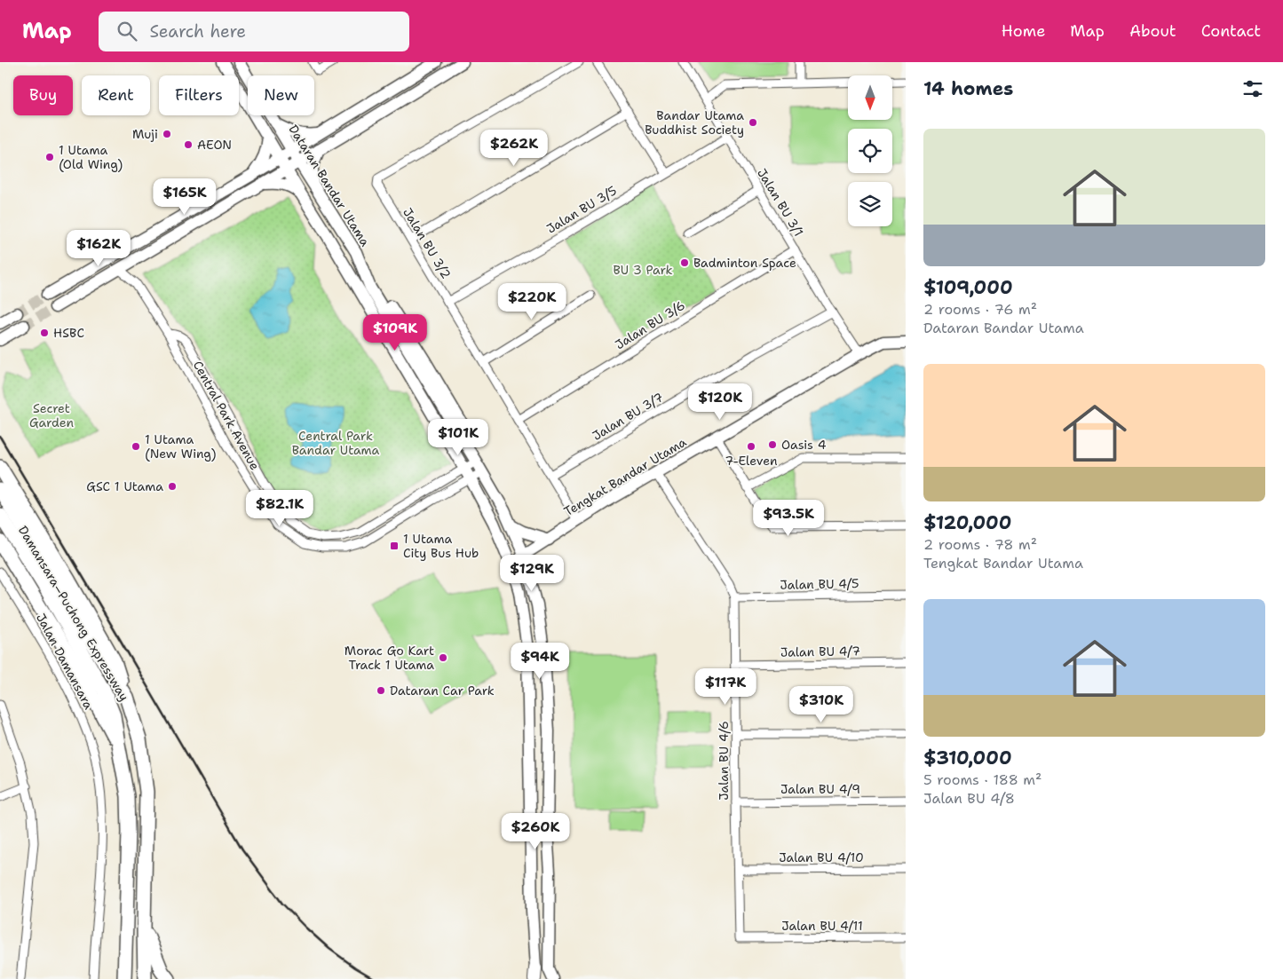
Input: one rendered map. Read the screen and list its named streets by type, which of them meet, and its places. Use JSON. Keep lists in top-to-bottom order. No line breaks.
{"streets":{"highway":["Damansara–Puchong Expressway"],"main road":["Dataran Bandar Utama","Tengkat Bandar Utama"],"street":["Jalan BU 3/1","Jalan BU 3/5","Jalan BU 3/2","Jalan BU 3/6","Central Park Avenue","Jalan BU 3/7","Jalan BU 4/5","Jalan BU 4/7","Jalan Damansara","Jalan BU 4/6","Jalan BU 4/9","Jalan BU 4/10","Jalan BU 4/11"]},"crossings":[["Dataran Bandar Utama","Central Park Avenue"],["Dataran Bandar Utama","Tengkat Bandar Utama"],["Jalan BU 3/1","Jalan BU 3/5"],["Jalan BU 3/1","Jalan BU 3/6"],["Jalan BU 3/1","Jalan BU 3/7"],["Jalan BU 3/1","Tengkat Bandar Utama"],["Jalan BU 3/5","Jalan BU 3/2"],["Jalan BU 3/2","Jalan BU 3/6"],["Jalan BU 3/2","Jalan BU 3/7"],["Jalan BU 3/2","Tengkat Bandar Utama"],["Tengkat Bandar Utama","Jalan BU 4/6"],["Jalan BU 4/5","Jalan BU 4/6"],["Jalan BU 4/7","Jalan BU 4/6"],["Jalan BU 4/6","Jalan BU 4/9"],["Jalan BU 4/6","Jalan BU 4/10"],["Jalan BU 4/6","Jalan BU 4/11"]],"parks":["BU 3 Park","Secret Garden","Central Park Bandar Utama"],"places":{"other":["Bandar Utama Buddhist Society","Muji","AEON","1 Utama (Old Wing)","Badminton Space","HSBC","Oasis 4","1 Utama (New Wing)","7-Eleven","GSC 1 Utama","Morac Go Kart Track 1 Utama","Dataran Car Park"],"transit":["1 Utama City Bus Hub"]},"north":"bottom","page":{"header":"Map","search":"Search here","nav":["Home","Map","About","Contact"],"heading":"14 homes","chip":["Buy","Rent","Filters","New"],"list":[{"name":"$109,000","note":"2 rooms · 76 m² · Dataran Bandar Utama"},{"name":"$120,000","note":"2 rooms · 78 m² · Tengkat Bandar Utama"},{"name":"$310,000","note":"5 rooms · 188 m² · Jalan BU 4/8"}],"price":["$262K","$165K","$162K","$220K","$109K","$120K","$101K","$82.1K","$93.5K","$129K","$94K","$117K","$310K","$260K"]}}
